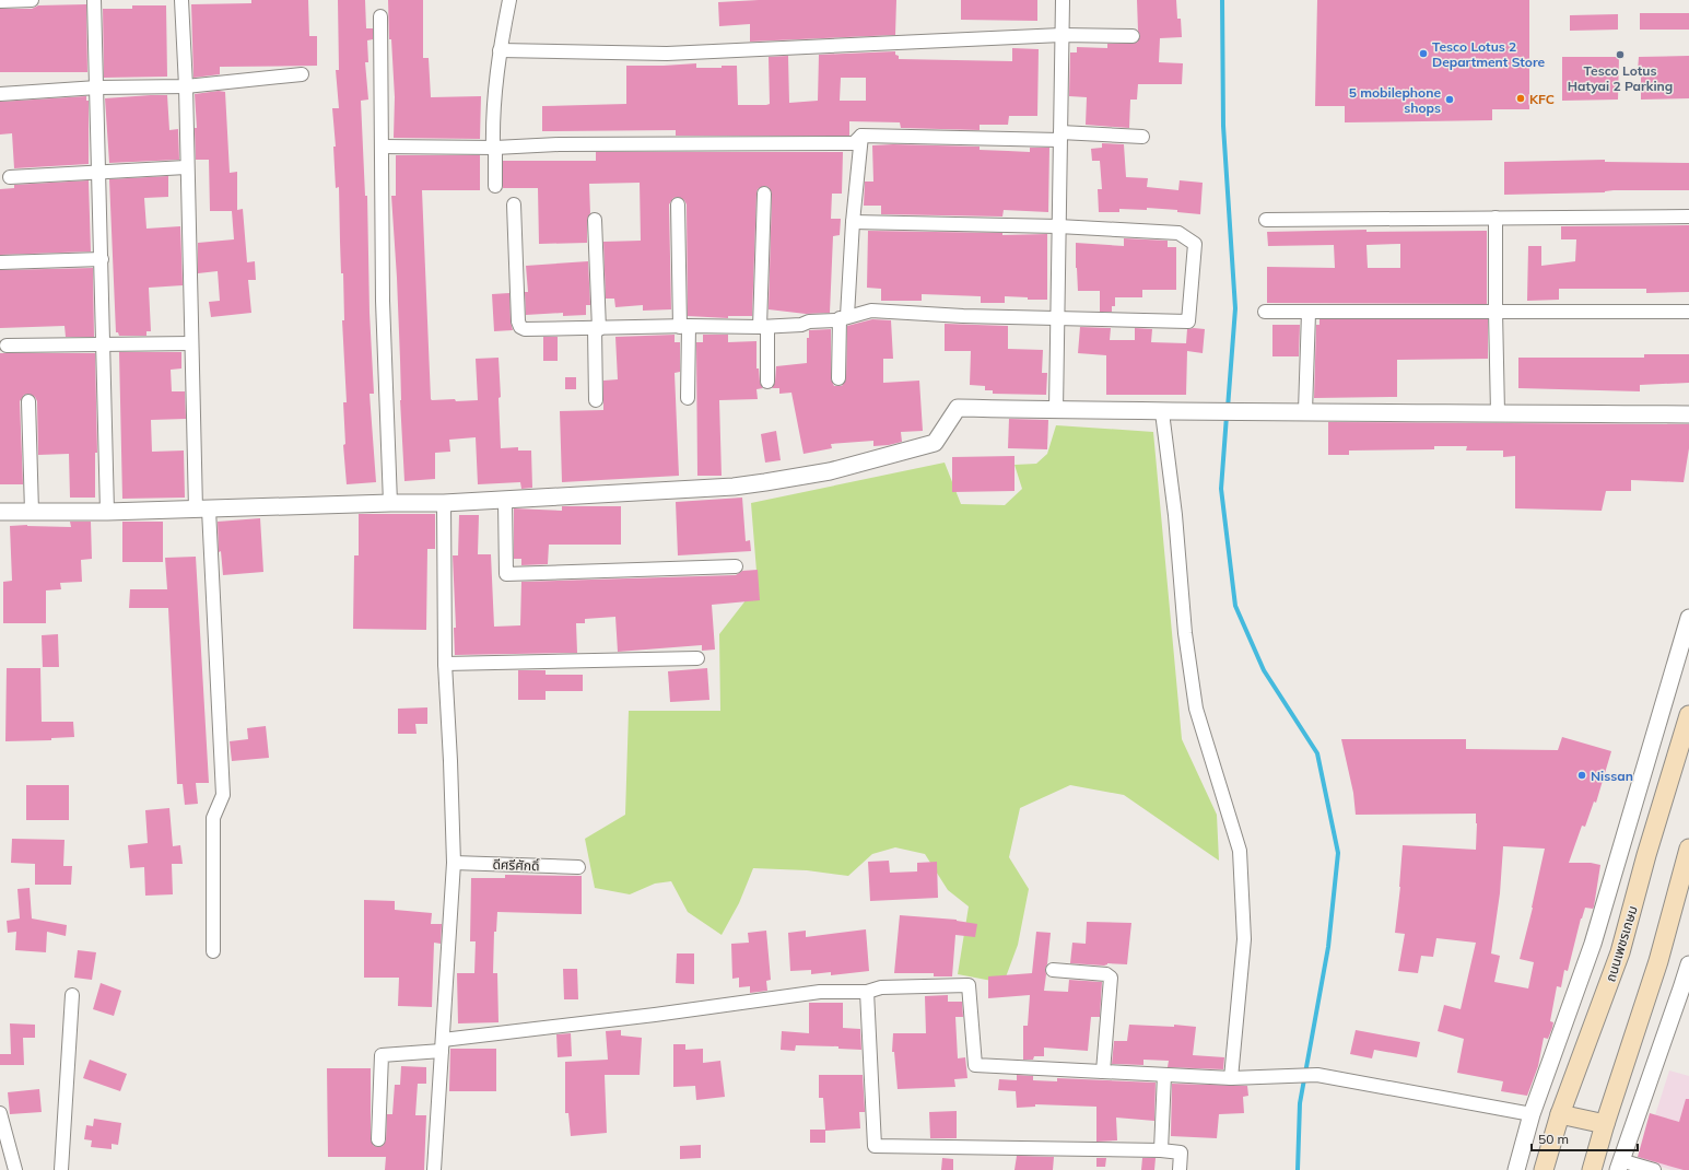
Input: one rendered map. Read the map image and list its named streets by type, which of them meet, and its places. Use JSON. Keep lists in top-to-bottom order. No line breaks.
{"streets":{"main road":["ถนนเพชรเกษม"],"street":["ดีศรีศักดิ์"]},"places":["Tesco Lotus 2 Department Store","Tesco Lotus Hatyai 2 Parking","KFC","5 mobilephone shops","Nissan"],"scale_bar":"50 m"}
